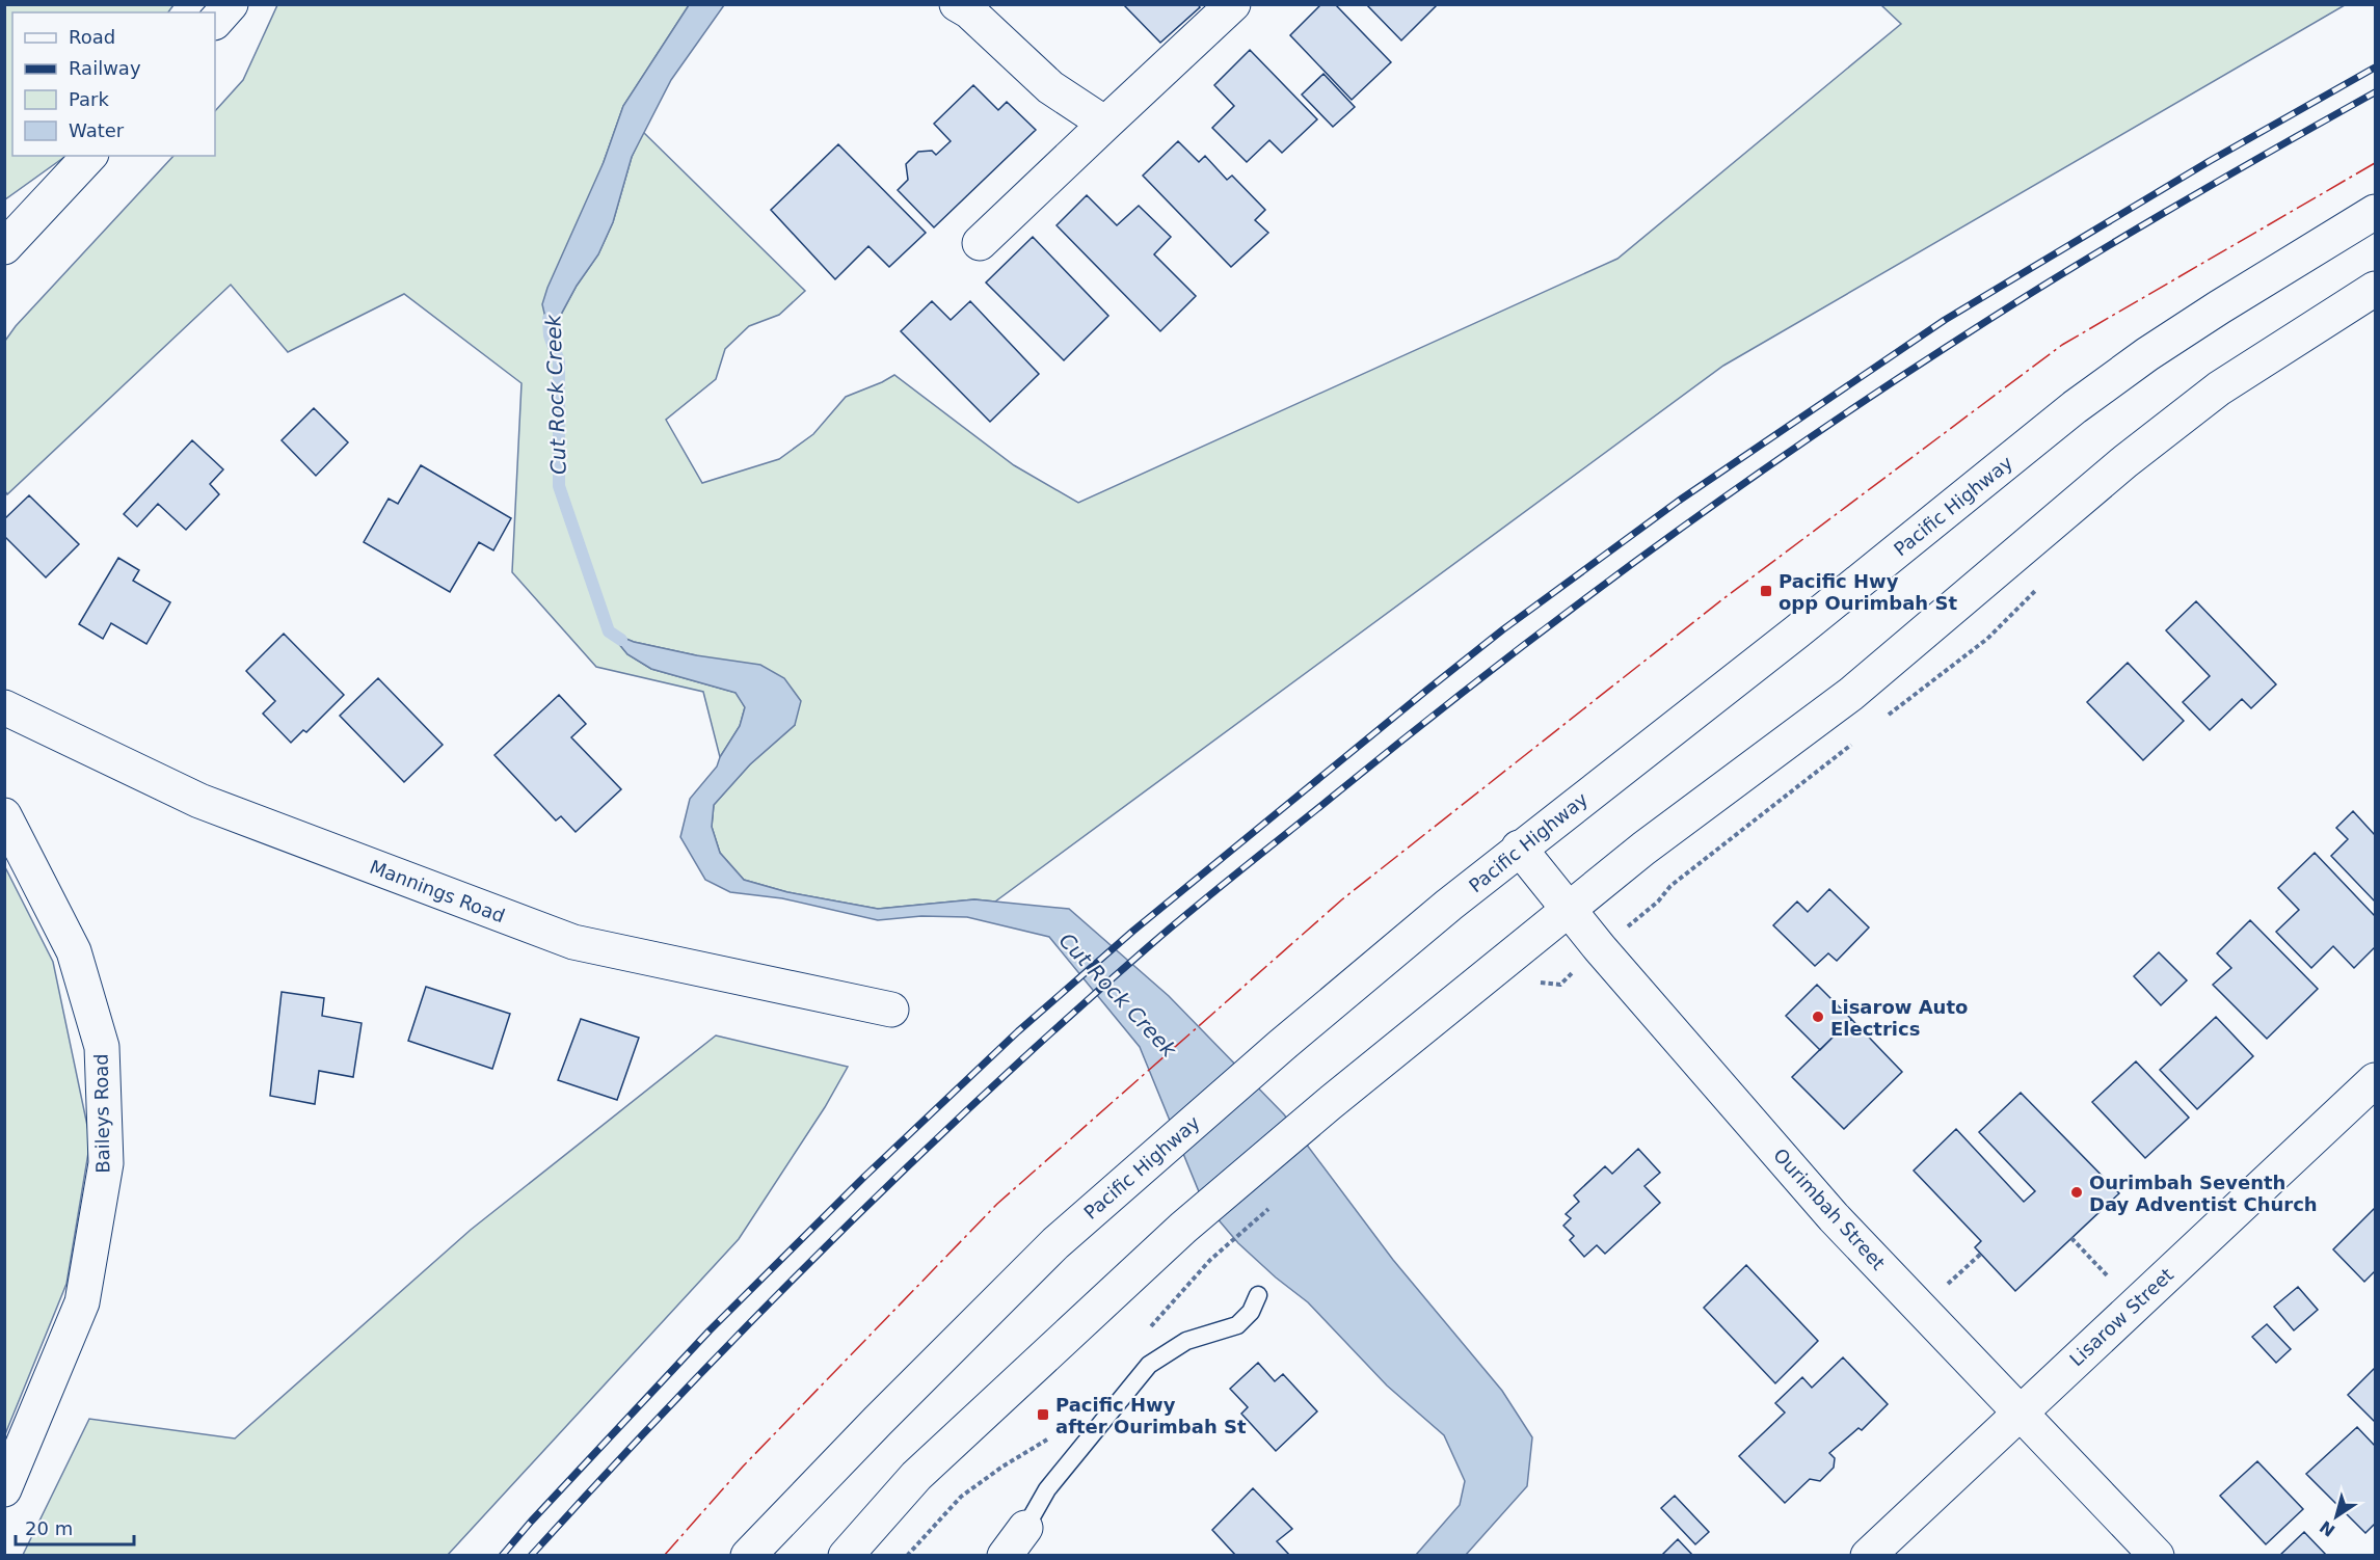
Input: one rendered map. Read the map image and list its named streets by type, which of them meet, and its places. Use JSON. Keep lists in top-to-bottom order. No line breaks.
{"streets":{"main road":["Pacific Highway","Mannings Road","Baileys Road","Ourimbah Street","Lisarow Street"]},"crossings":[["Pacific Highway","Ourimbah Street"],["Ourimbah Street","Lisarow Street"]],"water":["Cut Rock Creek"],"places":{"transit":["Pacific Hwy opp Ourimbah St","Pacific Hwy after Ourimbah St"],"other":["Lisarow Auto Electrics","Ourimbah Seventh Day Adventist Church"]},"legend":["Road","Railway","Park","Water"],"scale_bar":"20 m","north":"bottom left"}
